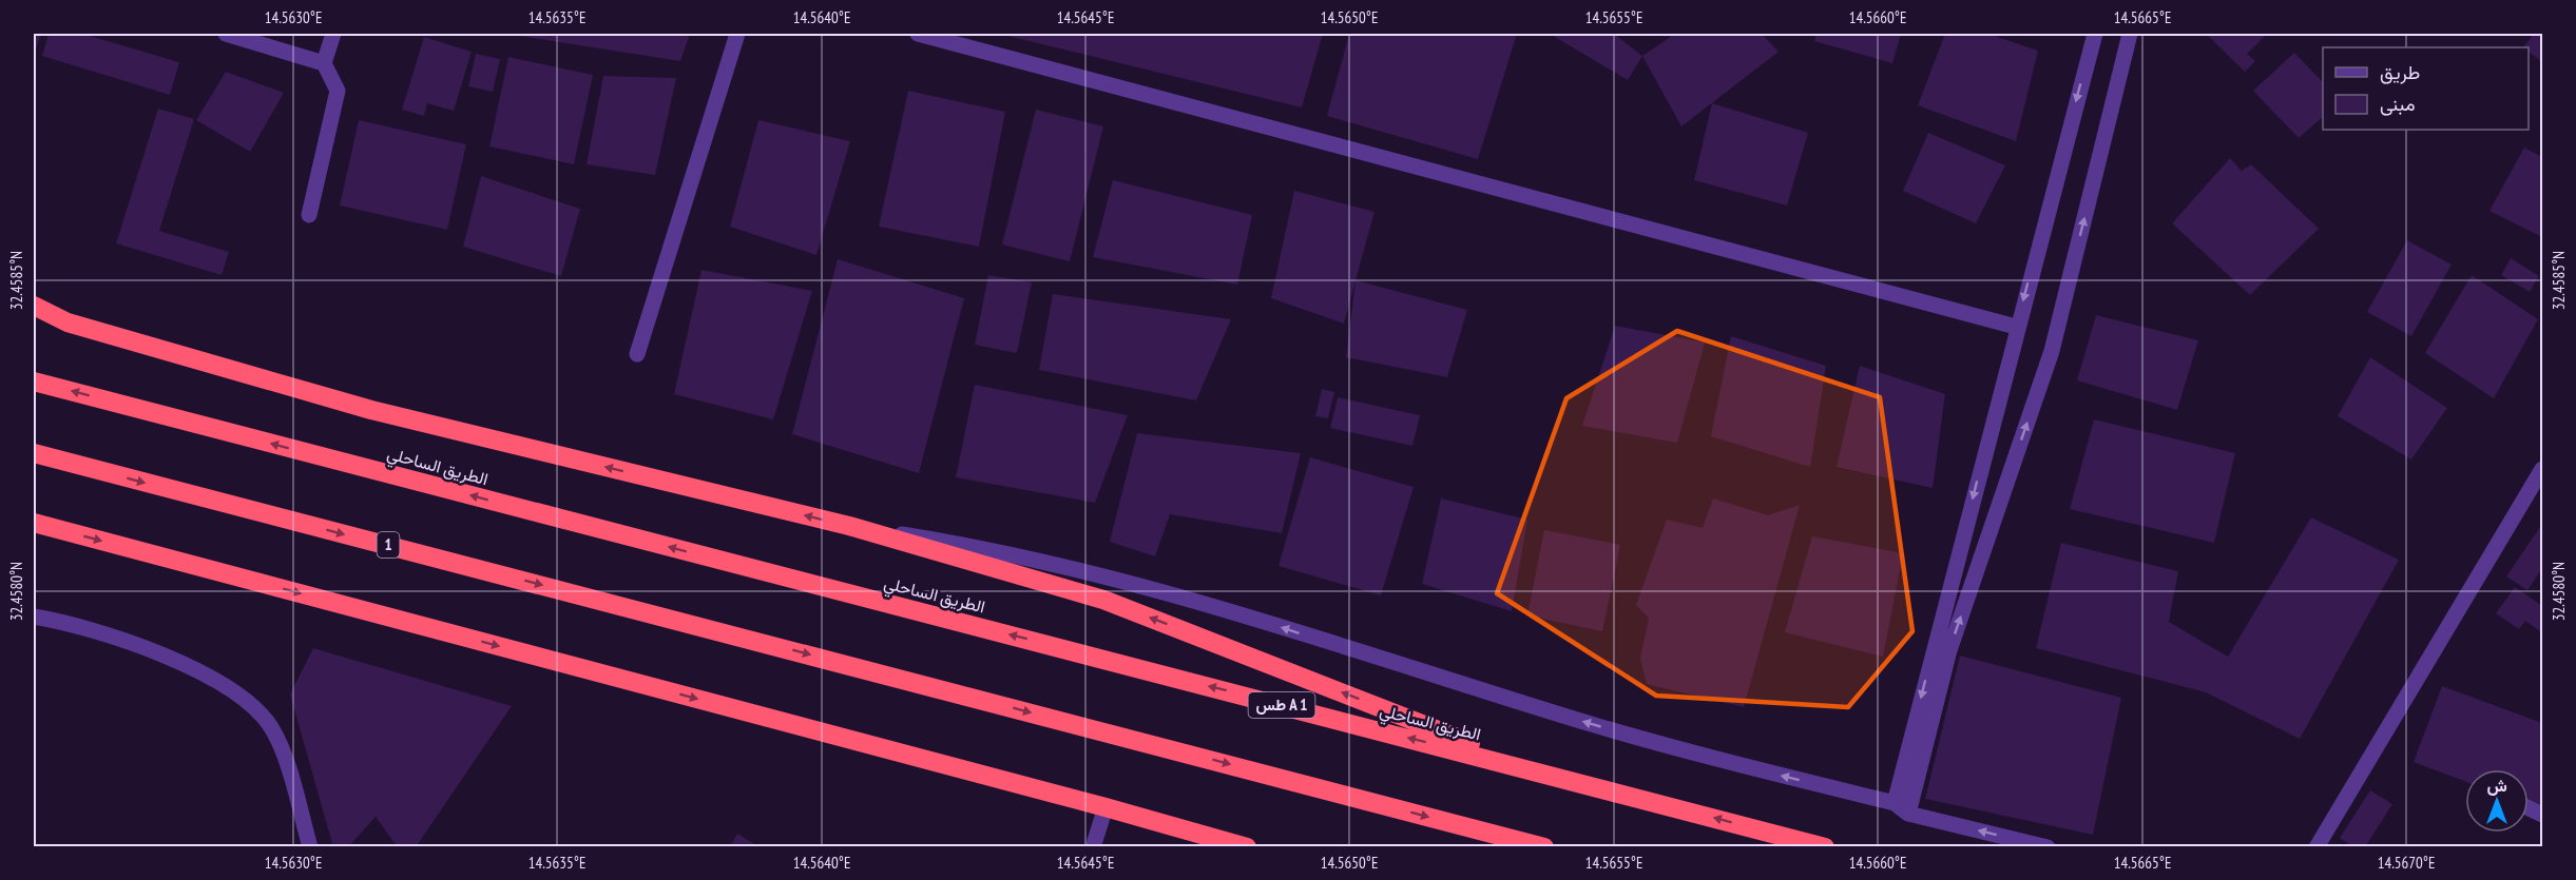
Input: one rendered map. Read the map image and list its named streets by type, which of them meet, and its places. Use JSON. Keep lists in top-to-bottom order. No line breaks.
{"streets":{"highway":["الطريق الساحلي","1","طس A 1"]},"legend":["طريق","مبنى"],"north":"top","coordinates":["14.5630°E","14.5635°E","14.5640°E","14.5645°E","14.5650°E","14.5655°E","14.5660°E","14.5665°E","32.4585°N","32.4580°N","14.5670°E"]}
